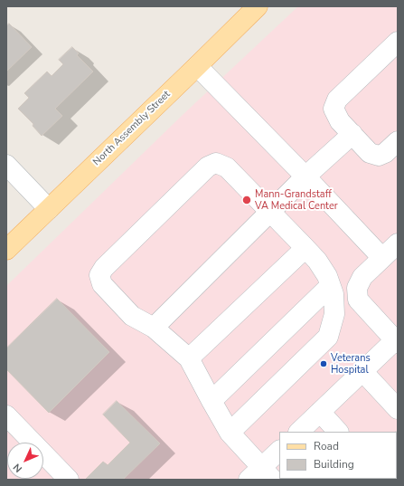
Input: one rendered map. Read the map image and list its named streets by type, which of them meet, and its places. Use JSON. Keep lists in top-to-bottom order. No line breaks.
{"streets":{"main road":["North Assembly Street"]},"places":["Mann-Grandstaff VA Medical Center","Veterans Hospital"],"legend":["Road","Building"],"north":"bottom left"}
